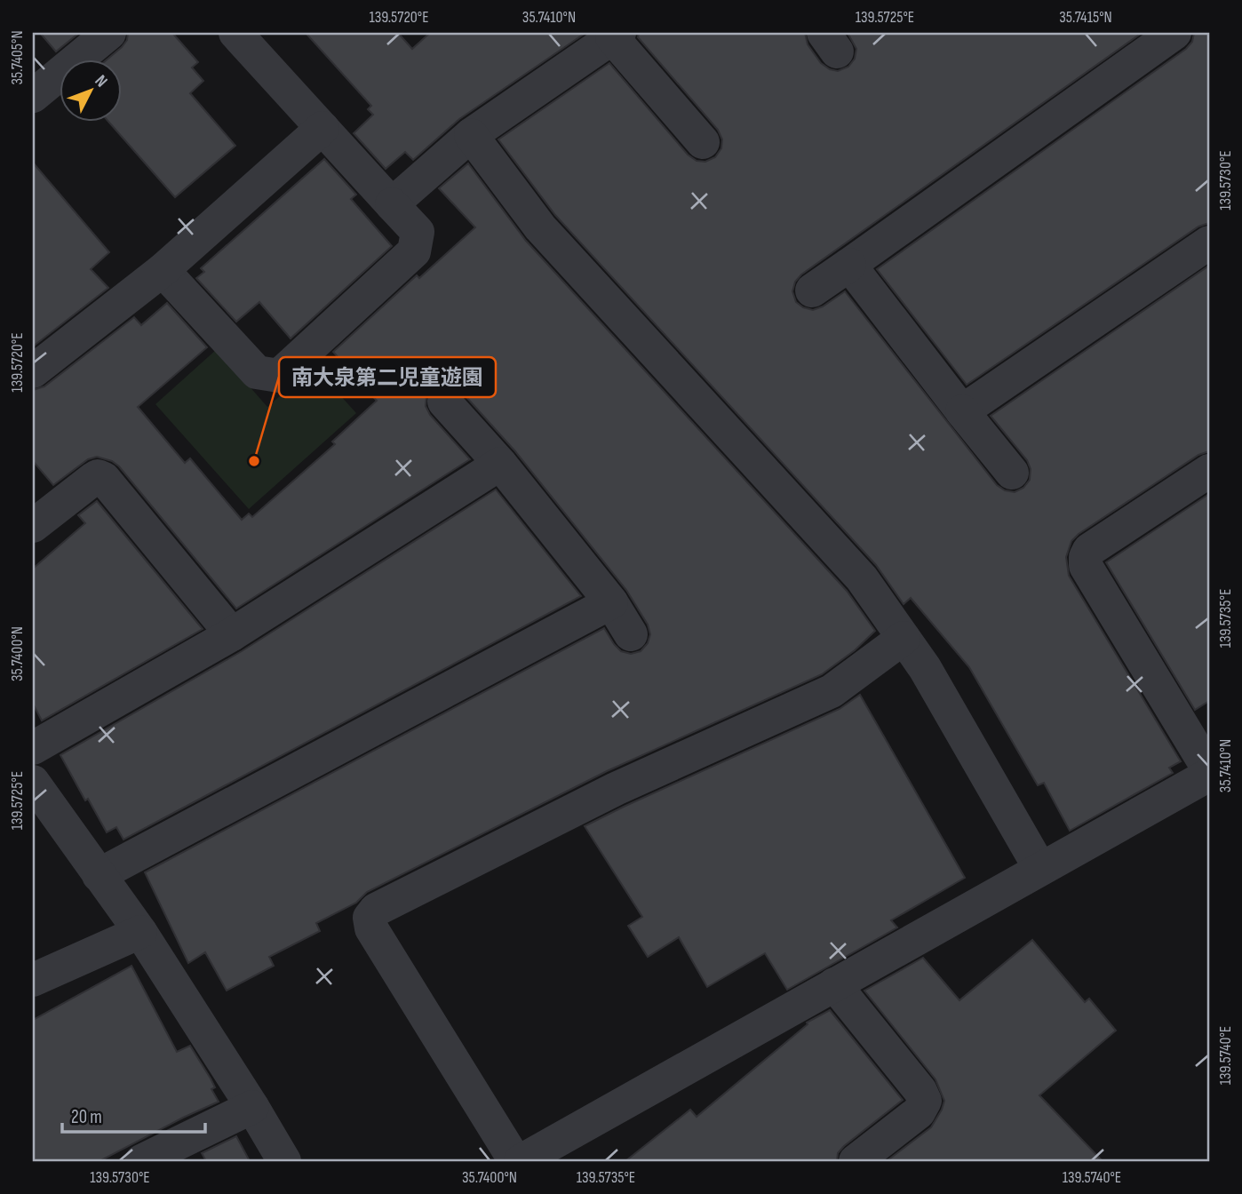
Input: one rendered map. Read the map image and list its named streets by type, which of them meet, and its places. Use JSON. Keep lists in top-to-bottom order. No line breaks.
{"places":["南大泉第二児童遊園"],"scale_bar":"20 m","north":"top right","coordinates":["139.5720°E","35.7410°N","139.5725°E","35.7415°N","35.7405°N","139.5730°E","139.5735°E","35.7400°N","139.5740°E"]}
